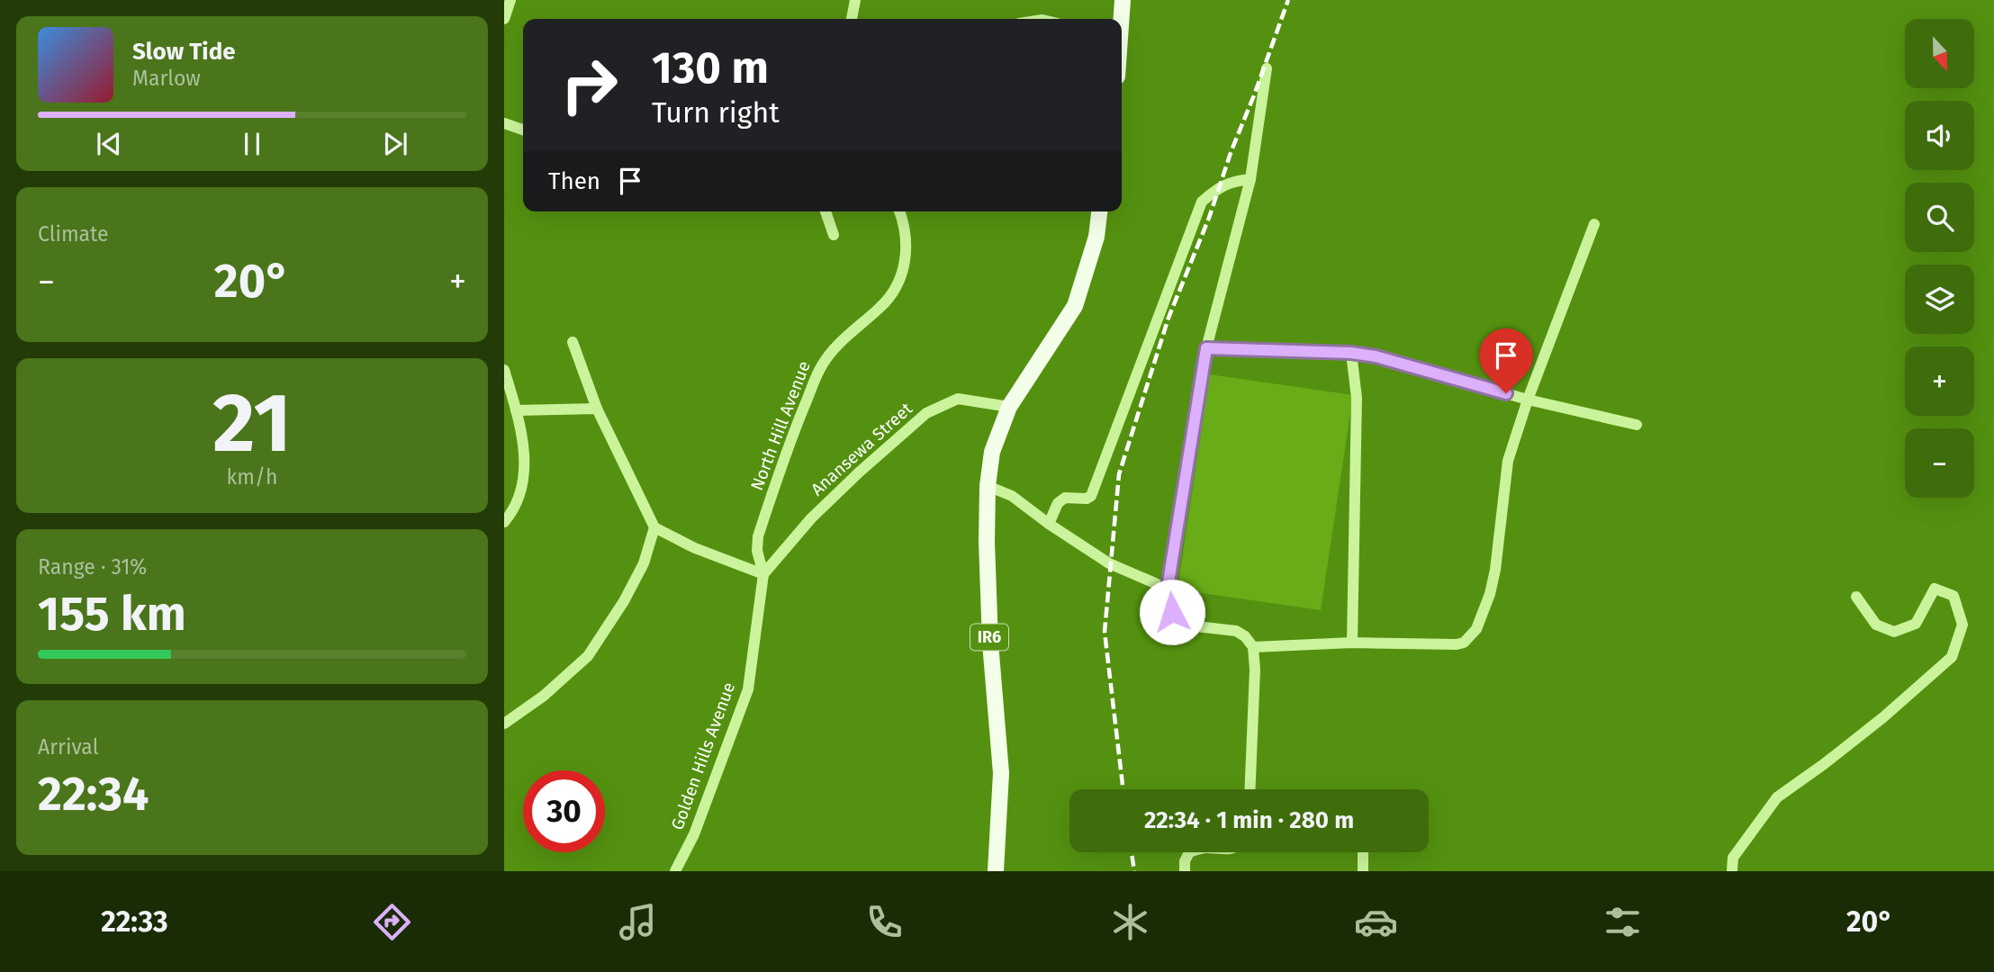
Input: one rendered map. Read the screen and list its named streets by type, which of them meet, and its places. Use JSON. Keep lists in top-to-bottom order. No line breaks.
{"streets":{"main road":["IR6"],"street":["North Hill Avenue","Anansewa Street","Golden Hills Avenue"]},"crossings":[["North Hill Avenue","Anansewa Street"],["North Hill Avenue","Golden Hills Avenue"],["Anansewa Street","IR6"],["Anansewa Street","Golden Hills Avenue"]],"north":"bottom","page":{"map_buttons":["+","−"],"turn":["130 m","Turn right"],"song":["Slow Tide","Marlow"],"then":"Then","tile":["Climate",["21","km/h"],["Range · 31%","155 km"],["Arrival","22:34"]],"heat":["−","20°","+"],"limit":"30","trip":"22:34 · 1 min · 280 m","tabs":["22:33","20°"]}}
